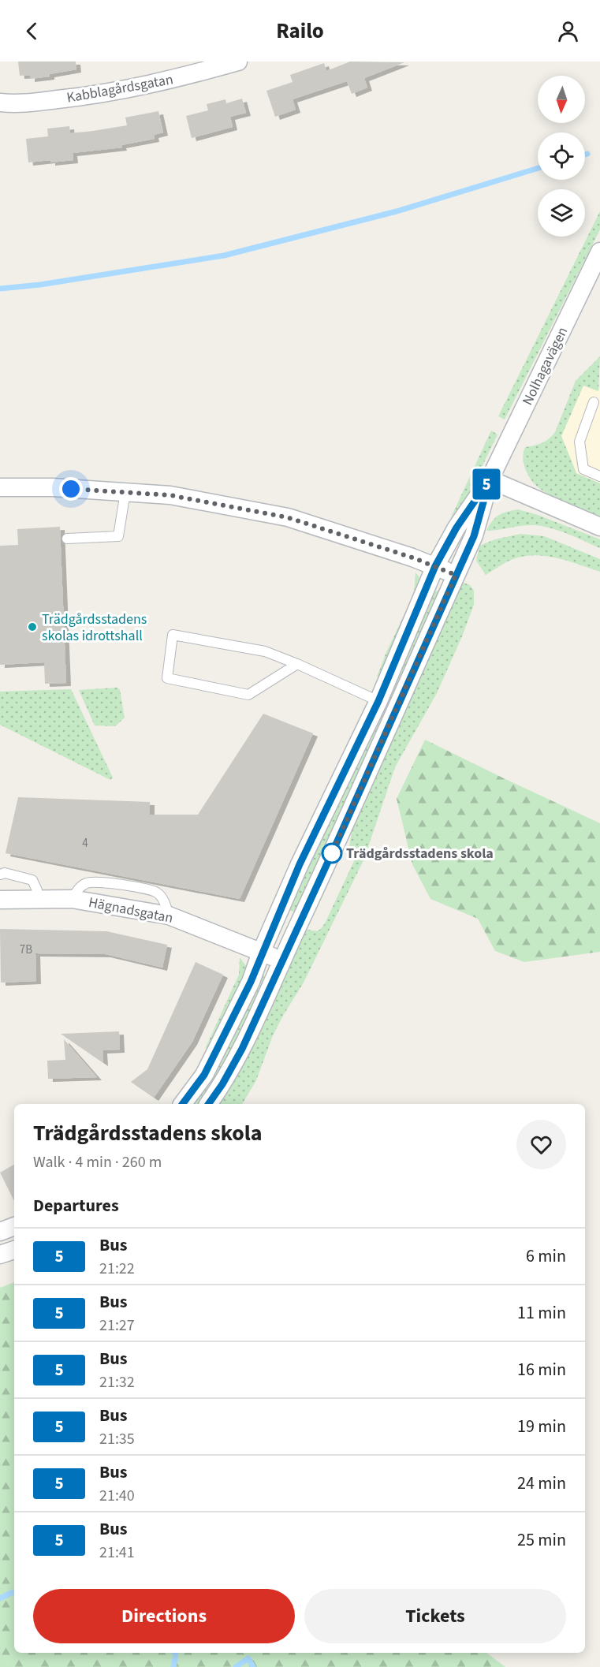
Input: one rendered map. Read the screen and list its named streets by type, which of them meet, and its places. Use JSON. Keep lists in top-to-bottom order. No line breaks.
{"streets":{"street":["Kabblagårdsgatan","Nolhagavägen","Hägnadsgatan"]},"crossings":[["Nolhagavägen","Hägnadsgatan"]],"places":["Trädgårdsstadens skolas idrottshall","Trädgårdsstadens skola"],"lines":["bus line 5"],"house_numbers":["4","7B"],"north":"bottom","page":{"header":"Railo","on_map":"5","heading":[["Trädgårdsstadens skola","Walk · 4 min · 260 m"],"Departures"],"list":[{"mark":"5","name":"Bus","note":"21:22","value":"6 min"},{"mark":"5","name":"Bus","note":"21:27","value":"11 min"},{"mark":"5","name":"Bus","note":"21:32","value":"16 min"},{"mark":"5","name":"Bus","note":"21:35","value":"19 min"},{"mark":"5","name":"Bus","note":"21:40","value":"24 min"},{"mark":"5","name":"Bus","note":"21:41","value":"25 min"}],"buttons":["Directions","Tickets"]}}
